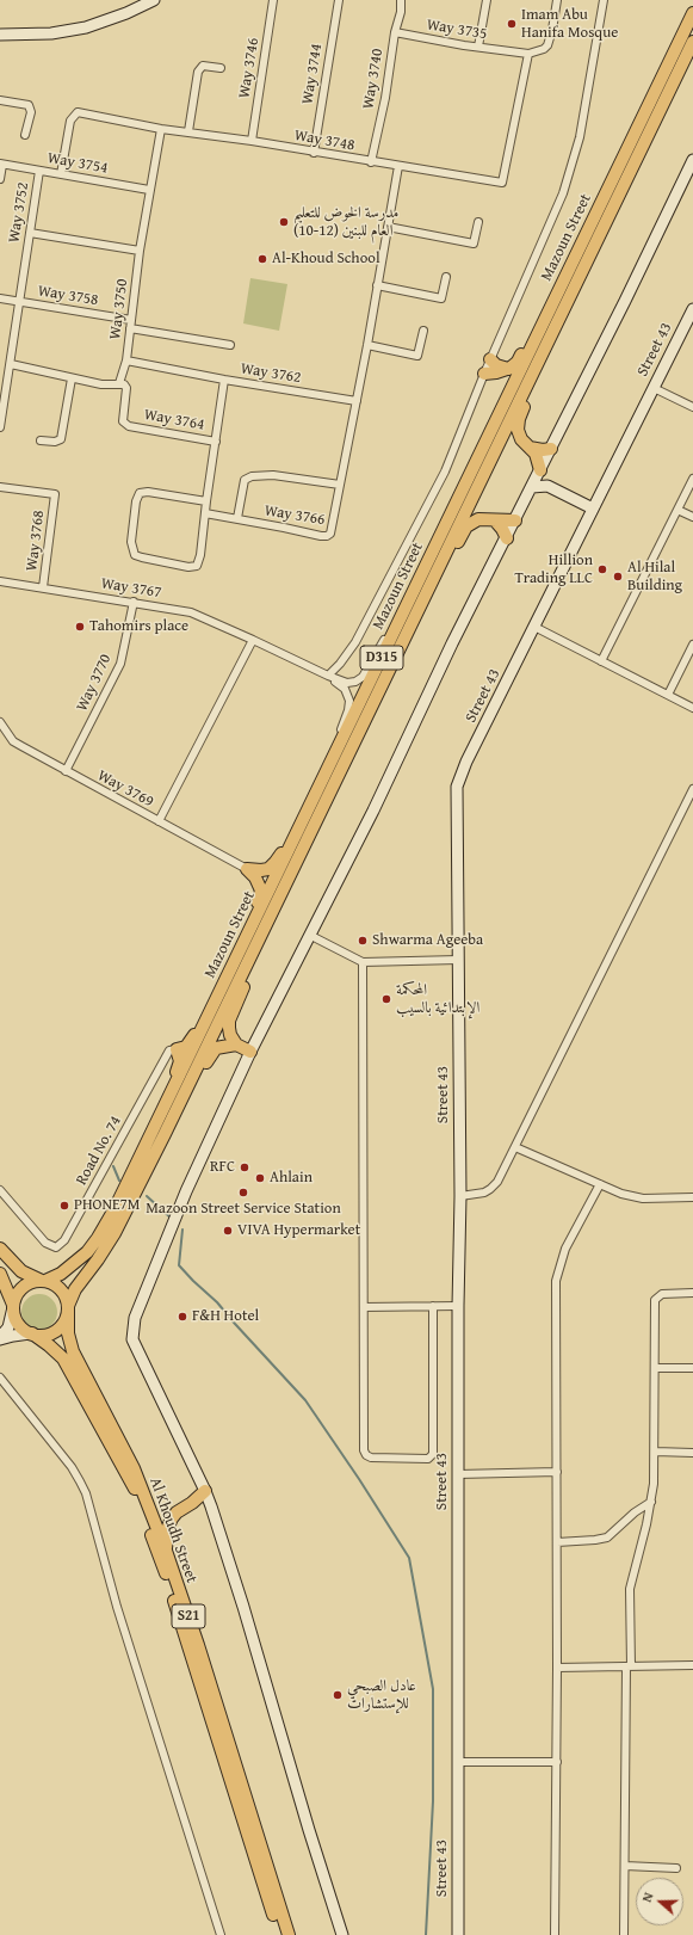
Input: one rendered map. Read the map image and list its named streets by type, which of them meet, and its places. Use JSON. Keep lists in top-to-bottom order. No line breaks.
{"streets":{"main road":["Mazoun Street","D315","Al Khoudh Street","S21"],"street":["Way 3735","Way 3746","Way 3744","Way 3740","Way 3748","Way 3754","Way 3752","Way 3758","Way 3750","Street 43","Way 3762","Way 3764","Way 3766","Way 3768","Way 3767","Way 3770","Way 3769","Road No. 74"]},"crossings":[["Way 3735","Way 3740"],["Way 3735","Way 3748"],["Way 3746","Way 3748"],["Way 3744","Way 3748"],["Way 3740","Way 3748"],["Way 3748","Way 3754"],["Way 3748","Way 3750"],["Way 3754","Way 3752"],["Way 3754","Way 3750"],["Way 3752","Way 3758"],["Mazoun Street","Al Khoudh Street"],["Mazoun Street","S21"],["Way 3758","Way 3750"],["Way 3750","Way 3762"],["Way 3750","Way 3764"],["Way 3762","Way 3764"],["Way 3762","Way 3766"],["Way 3764","Way 3766"],["Way 3768","Way 3767"],["Way 3767","Way 3770"],["Way 3770","Way 3769"],["Al Khoudh Street","S21"]],"places":["Imam Abu Hanifa Mosque","مدرسة الخوض للتعليم العام للبنين (12-10)","Al-Khoud School","Hillion Trading LLC","Al Hilal Building","Tahomirs place","Shwarma Ageeba","المحكمة الإبتدائية بالسيب","RFC","Ahlain","Mazoon Street Service Station","PHONE7M","VIVA Hypermarket","F&H Hotel","عادل الصبحي للإستشارات"],"north":"left"}
